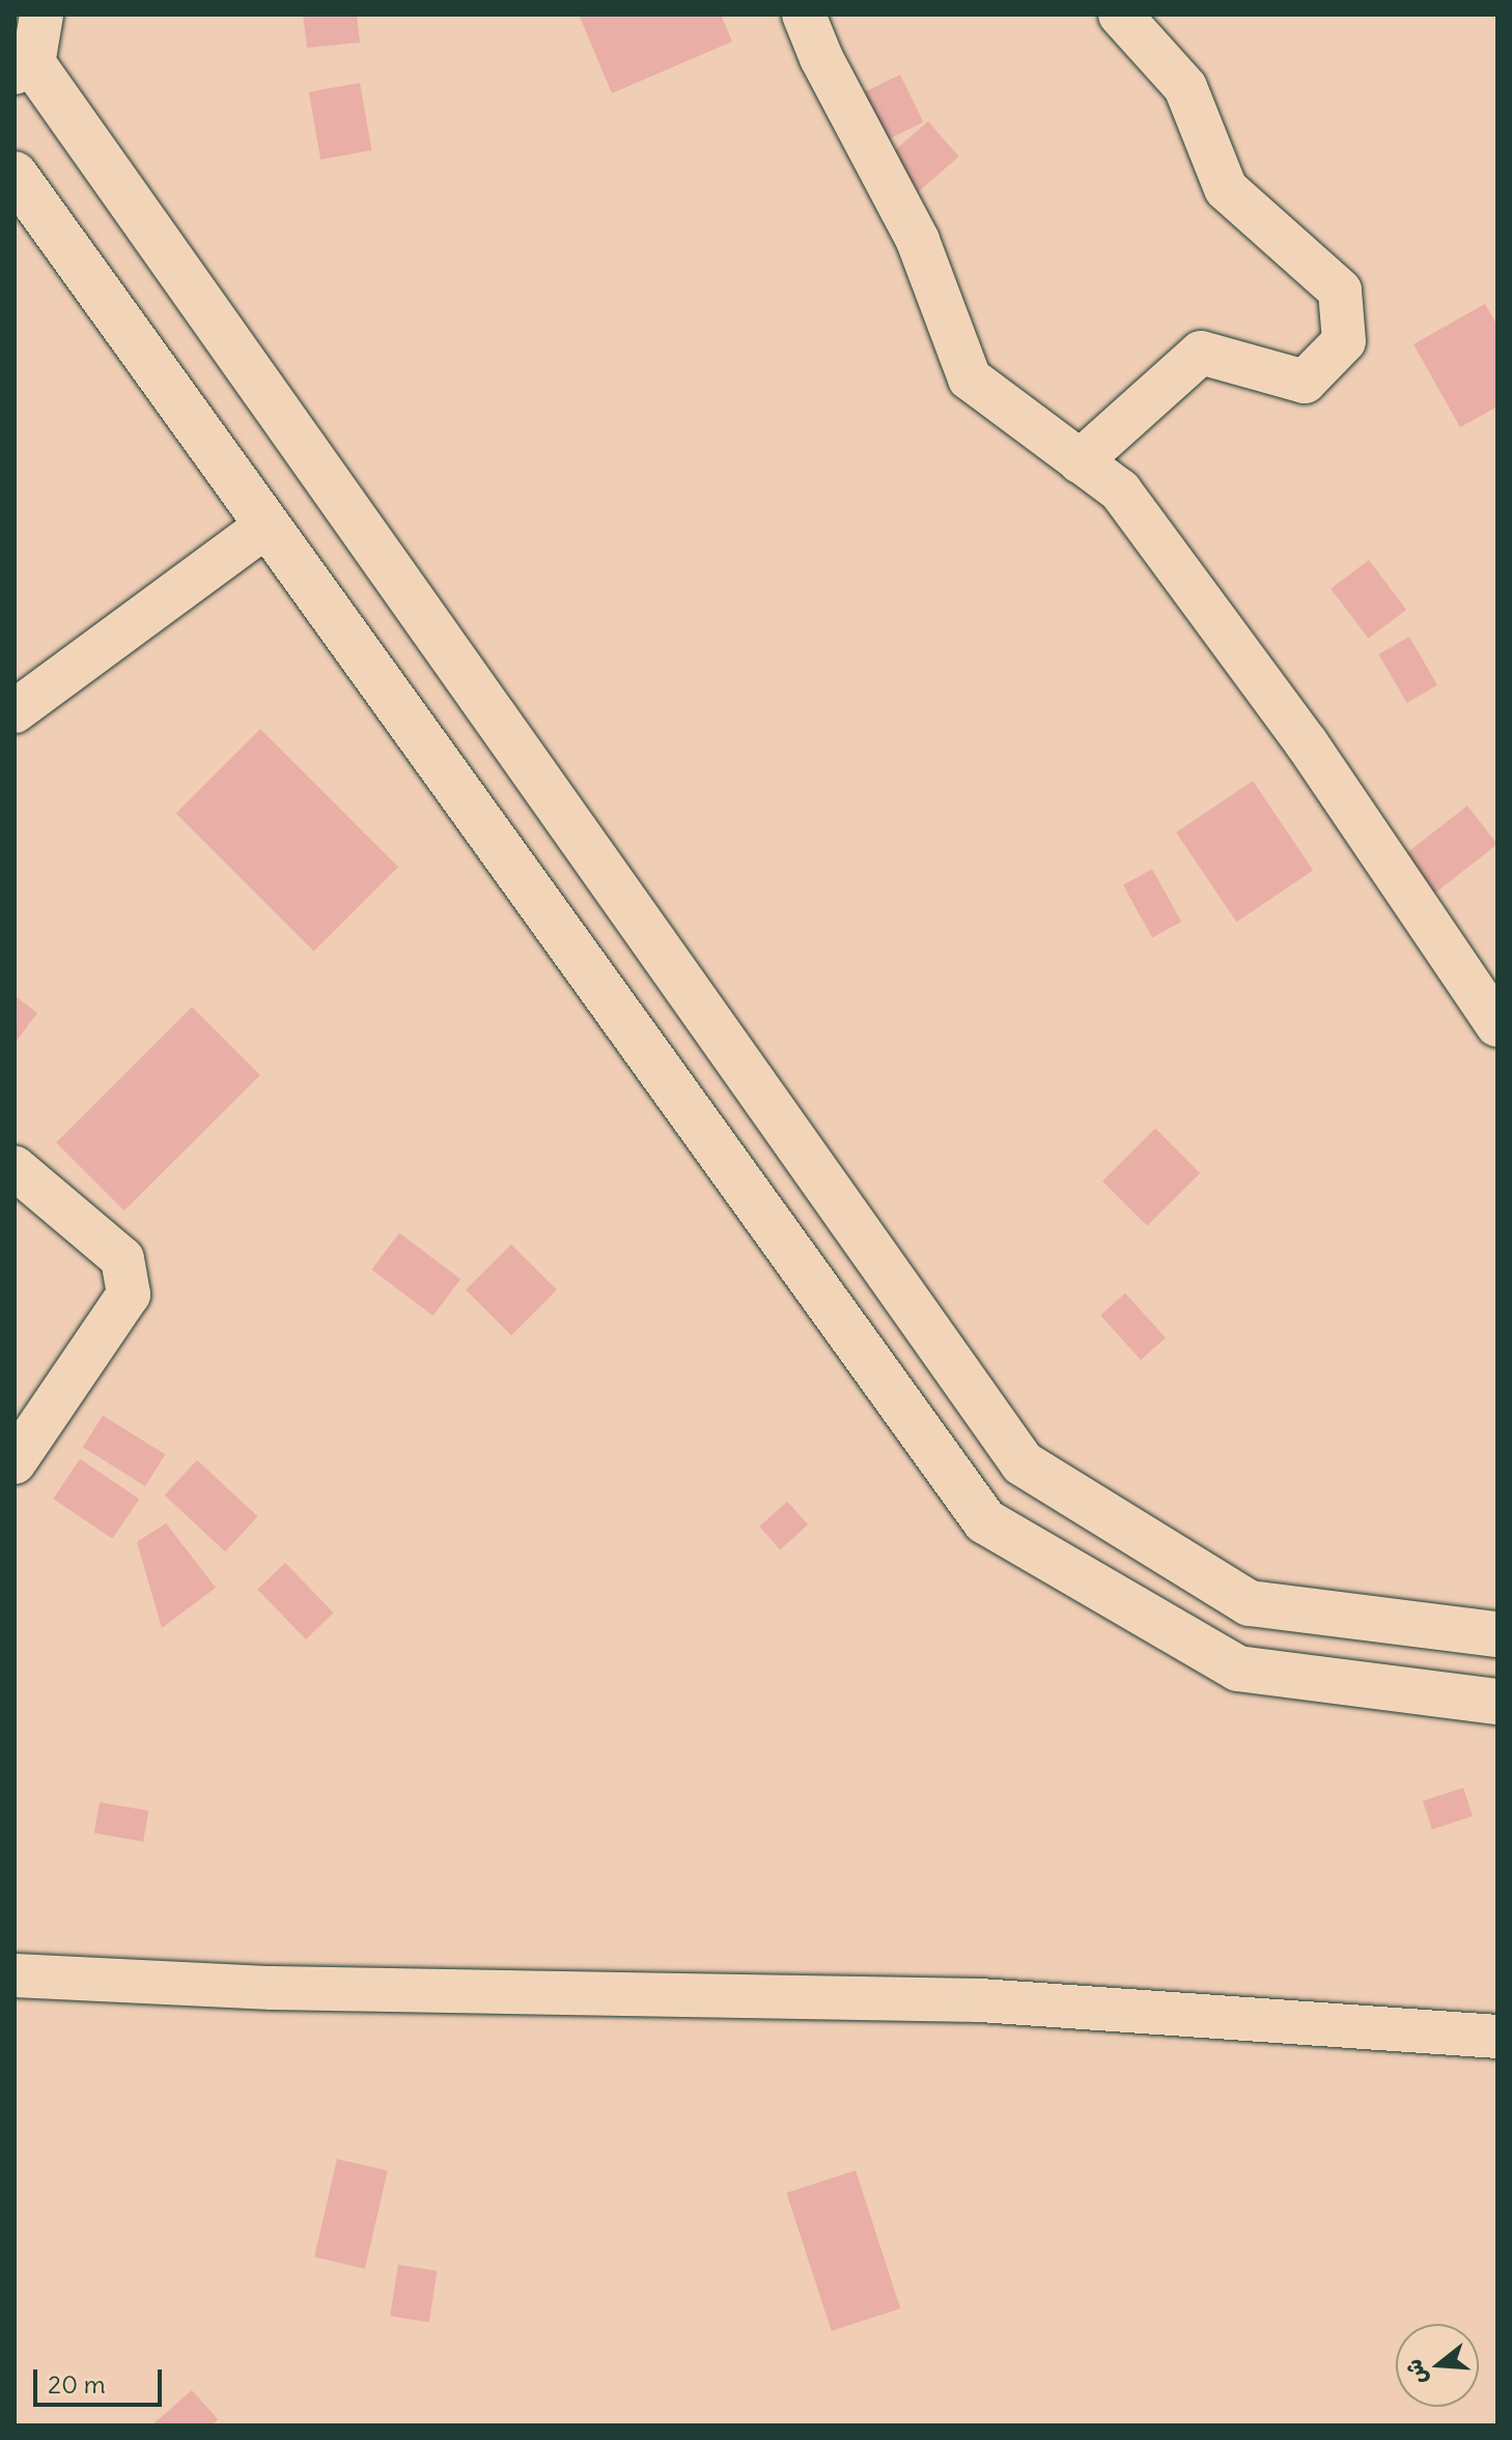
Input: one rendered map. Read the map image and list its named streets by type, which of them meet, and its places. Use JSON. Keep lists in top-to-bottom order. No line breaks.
{"scale_bar":"20 m","north":"left"}
